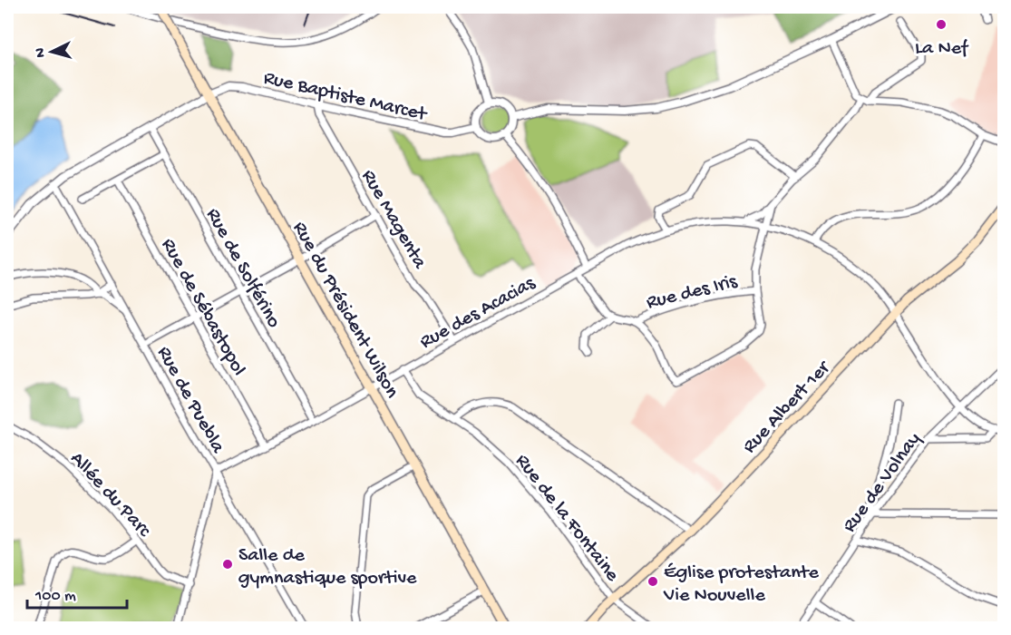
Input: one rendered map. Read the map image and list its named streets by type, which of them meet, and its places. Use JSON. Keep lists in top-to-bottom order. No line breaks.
{"streets":{"main road":["Rue du Président Wilson","Rue Albert 1er"],"street":["Rue Baptiste Marcet","Rue Magenta","Rue de Solférino","Rue des Iris","Rue de Sébastopol","Rue des Acacias","Rue de Puebla","Rue de Volnay","Allée du Parc","Rue de la Fontaine"]},"crossings":[["Rue Baptiste Marcet","Rue Magenta"],["Rue Baptiste Marcet","Rue de Solférino"],["Rue Baptiste Marcet","Rue du Président Wilson"],["Rue Baptiste Marcet","Rue de Puebla"],["Rue Magenta","Rue des Acacias"],["Rue de Solférino","Rue des Acacias"],["Rue de Sébastopol","Rue des Acacias"],["Rue du Président Wilson","Rue des Acacias"],["Rue des Acacias","Rue de Puebla"],["Rue des Acacias","Rue Albert 1er"],["Rue des Acacias","Rue de Volnay"],["Rue des Acacias","Rue de la Fontaine"],["Rue Albert 1er","Rue de la Fontaine"]],"places":["La Nef","Salle de gymnastique sportive","Église protestante Vie Nouvelle"],"scale_bar":"100 m","north":"left"}
